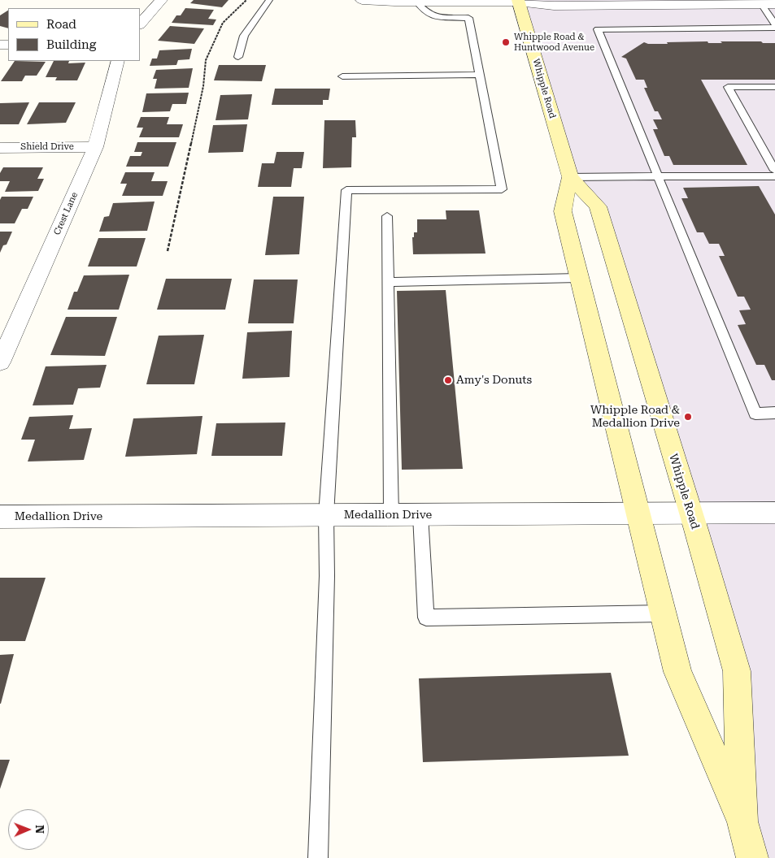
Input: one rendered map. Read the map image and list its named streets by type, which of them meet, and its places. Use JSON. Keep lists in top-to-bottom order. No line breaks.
{"streets":{"main road":["Whipple Road"],"street":["Shield Drive","Crest Lane","Medallion Drive"]},"crossings":[["Whipple Road","Medallion Drive"],["Shield Drive","Crest Lane"]],"places":["Whipple Road & Huntwood Avenue","Amy's Donuts","Whipple Road & Medallion Drive"],"legend":["Road","Building"],"north":"right"}
